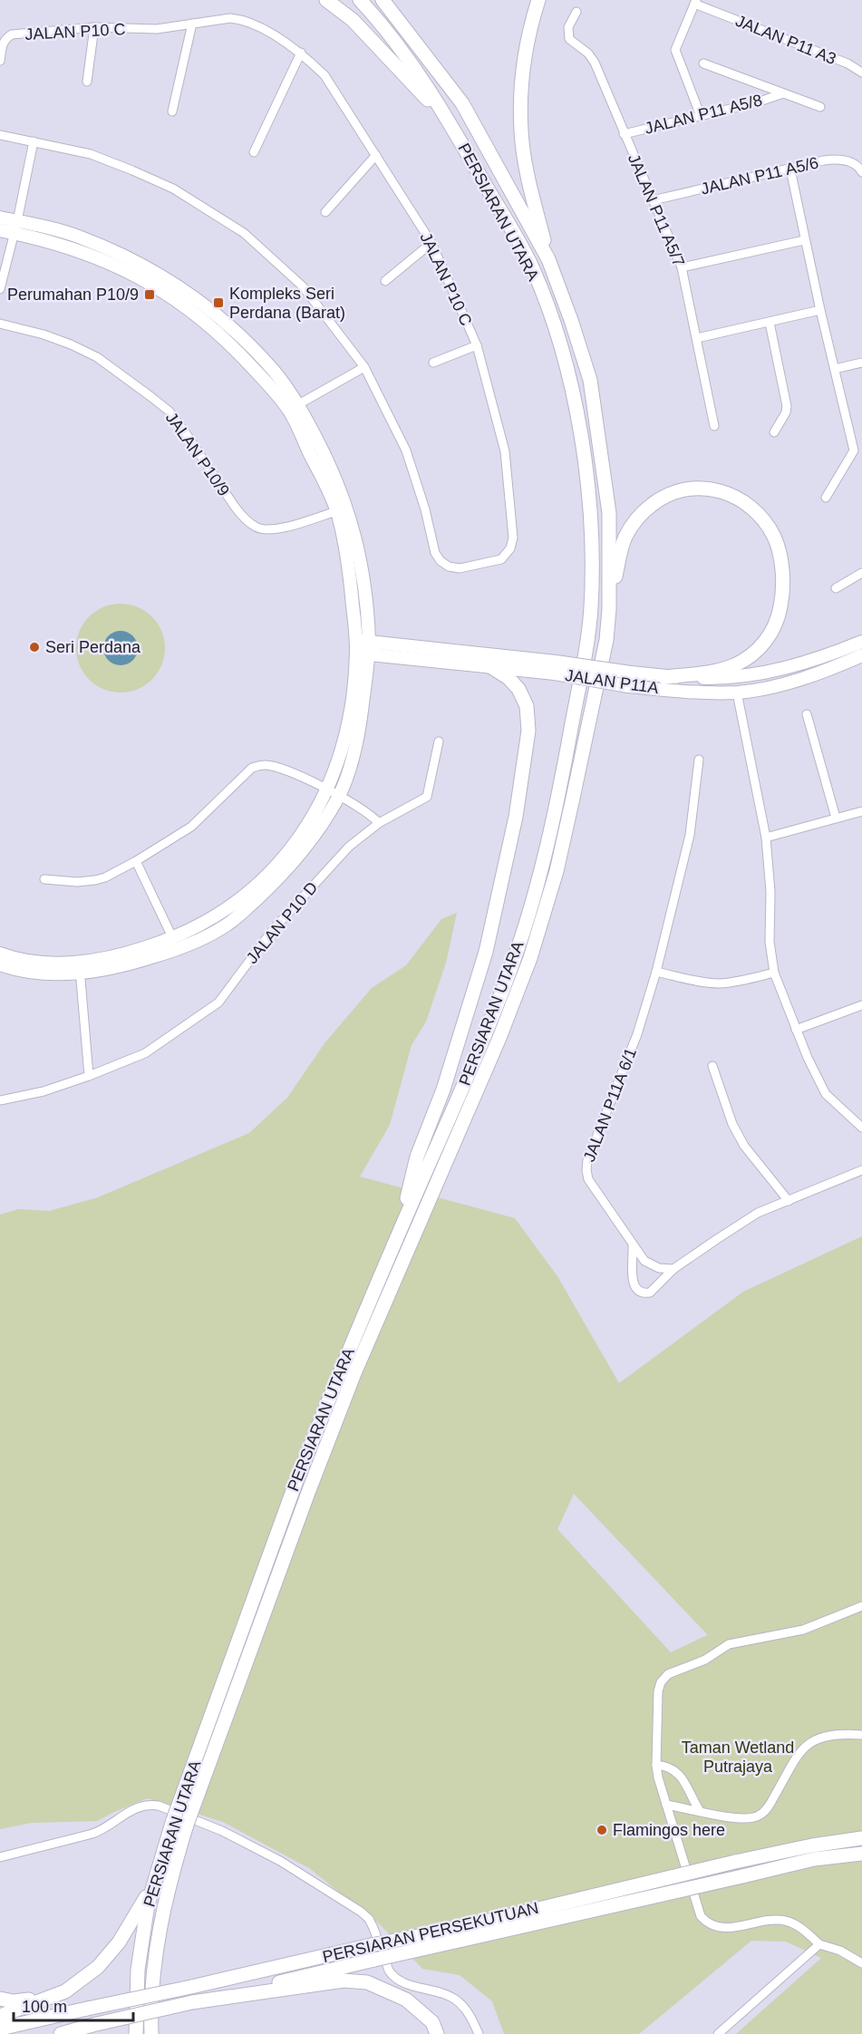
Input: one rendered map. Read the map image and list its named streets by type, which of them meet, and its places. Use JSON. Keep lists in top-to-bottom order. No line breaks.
{"streets":{"main road":["PERSIARAN UTARA","PERSIARAN PERSEKUTUAN"],"street":["JALAN P10 C","JALAN P11 A3","JALAN P11 A5/8","JALAN P11 A5/6","JALAN P11 A5/7","JALAN P10/9","JALAN P11A","JALAN P10 D","JALAN P11A 6/1"]},"crossings":[["JALAN P11 A5/8","JALAN P11 A5/7"],["JALAN P11 A5/6","JALAN P11 A5/7"]],"parks":["Taman Wetland Putrajaya"],"places":{"transit":["Perumahan P10/9","Kompleks Seri Perdana (Barat)"],"other":["Seri Perdana","Flamingos here"]},"scale_bar":"100 m"}
